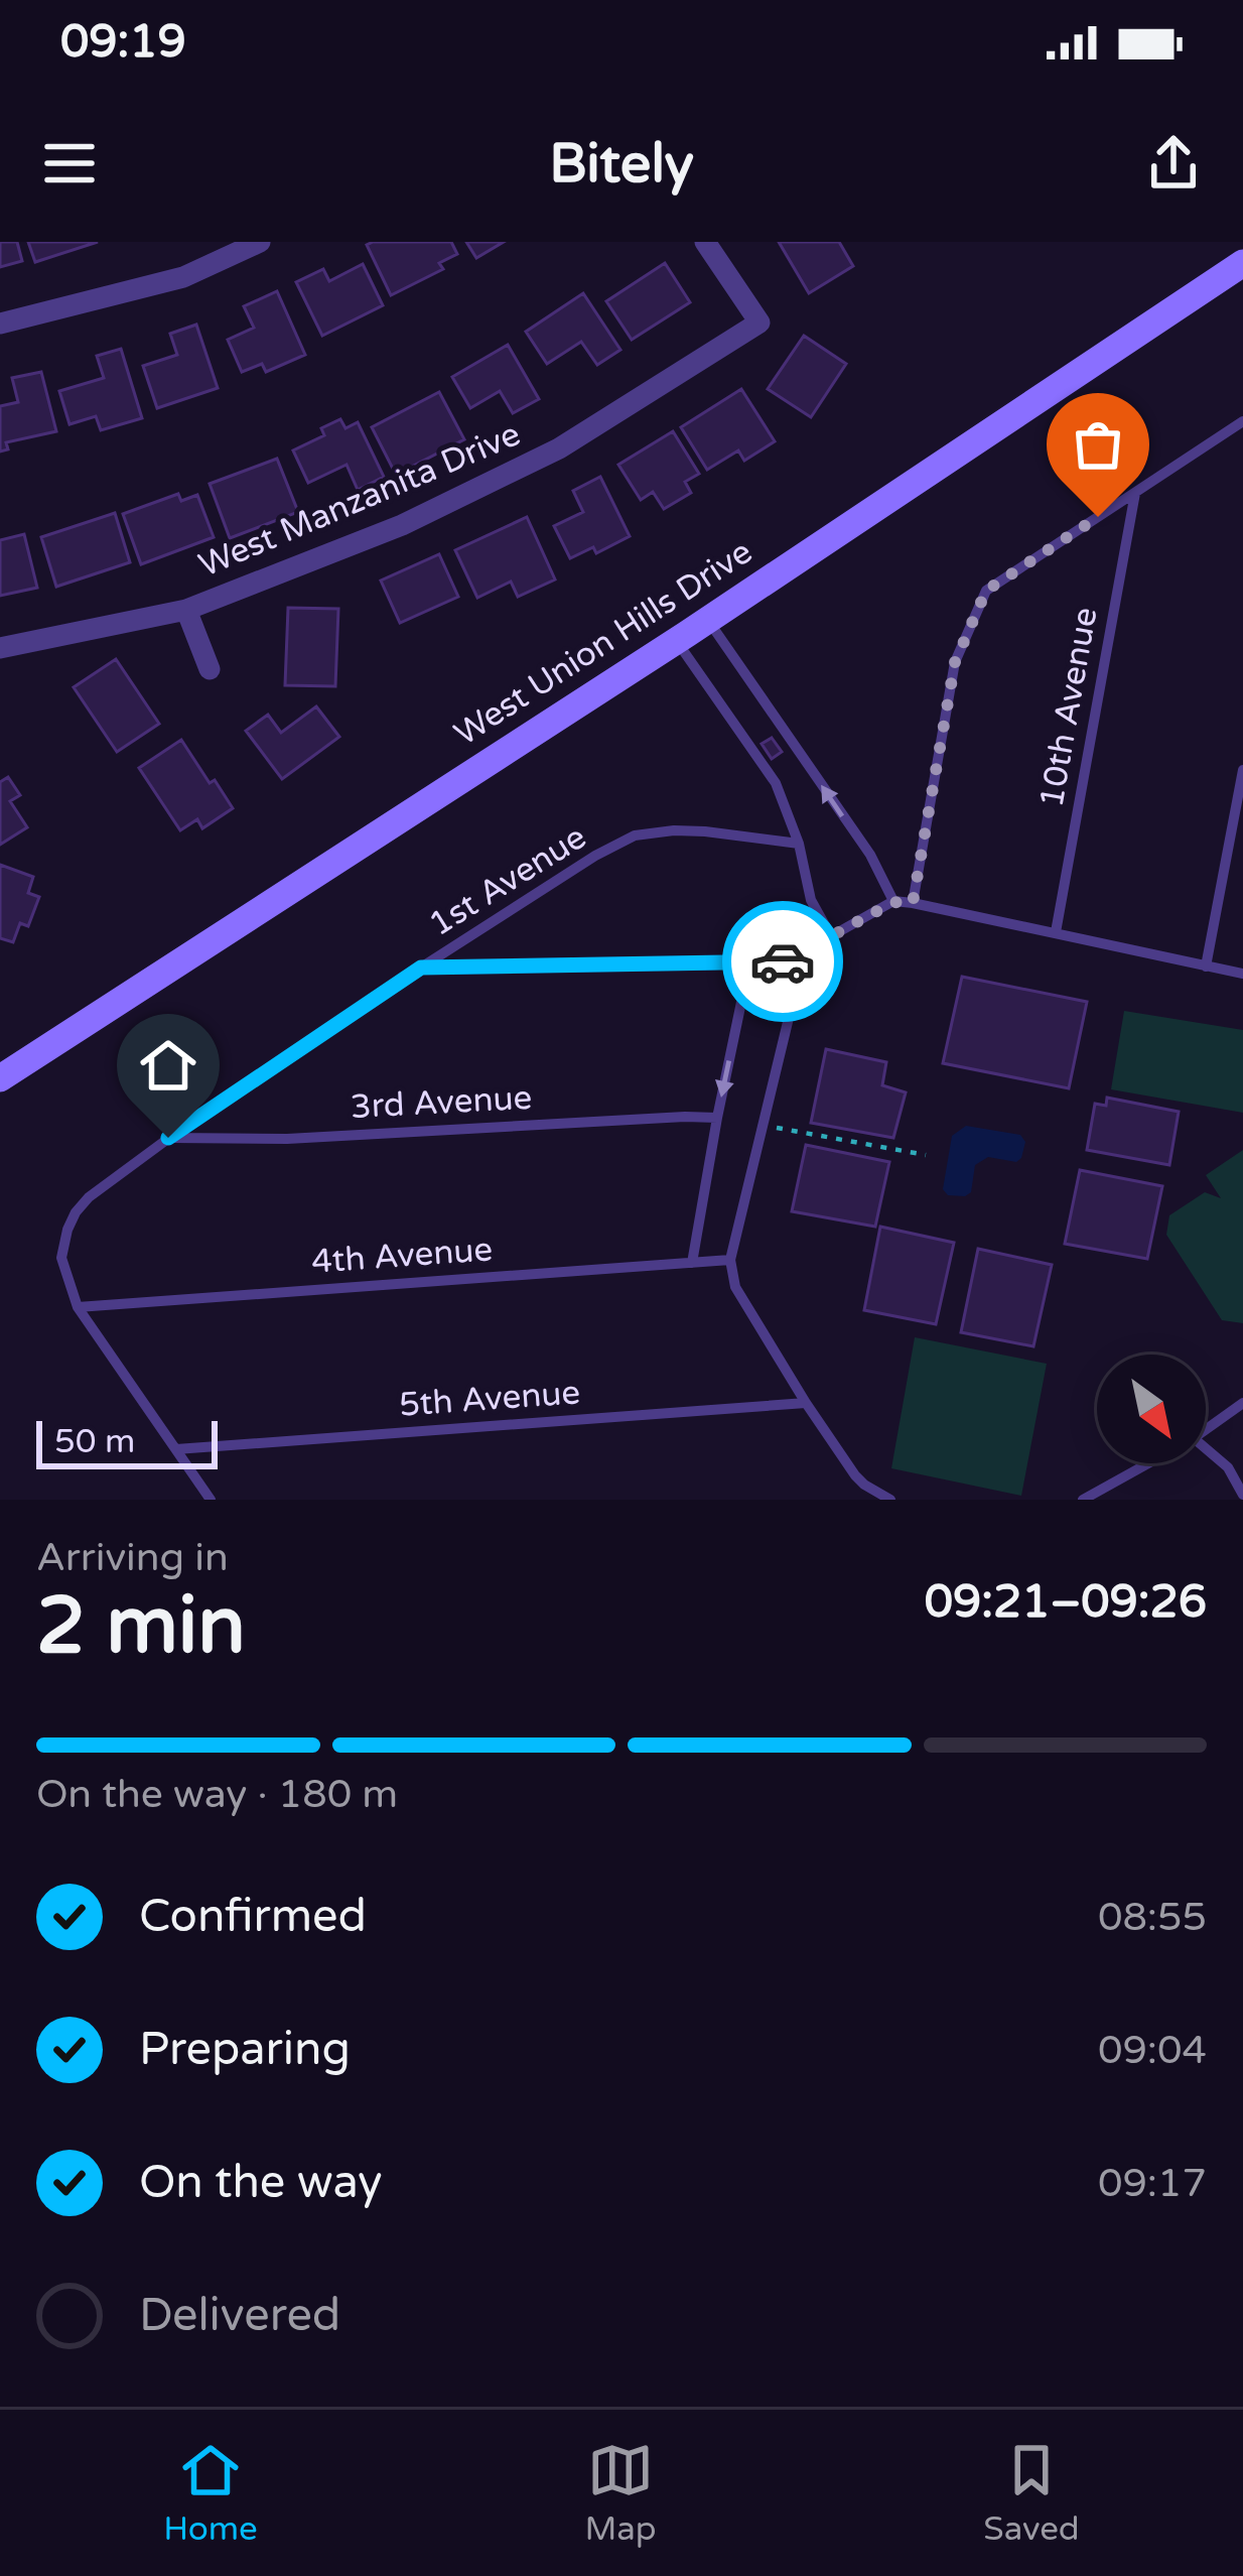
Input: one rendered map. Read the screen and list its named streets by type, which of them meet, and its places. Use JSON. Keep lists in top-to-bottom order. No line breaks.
{"streets":{"main road":["West Union Hills Drive"],"street":["West Manzanita Drive"],"lane":["10th Avenue","1st Avenue","3rd Avenue","4th Avenue","5th Avenue"]},"crossings":[["1st Avenue","3rd Avenue"],["1st Avenue","4th Avenue"],["1st Avenue","5th Avenue"]],"scale_bar":"50 m","north":"bottom right","page":{"status":"09:19","header":"Bitely","scale":"50 m","heading":["2 min","Arriving in","09:21–09:26"],"bar":"On the way · 180 m","list":[["Confirmed","08:55"],["Preparing","09:04"],["On the way","09:17"],"Delivered"],"tabs":["Home","Map","Saved"]}}
